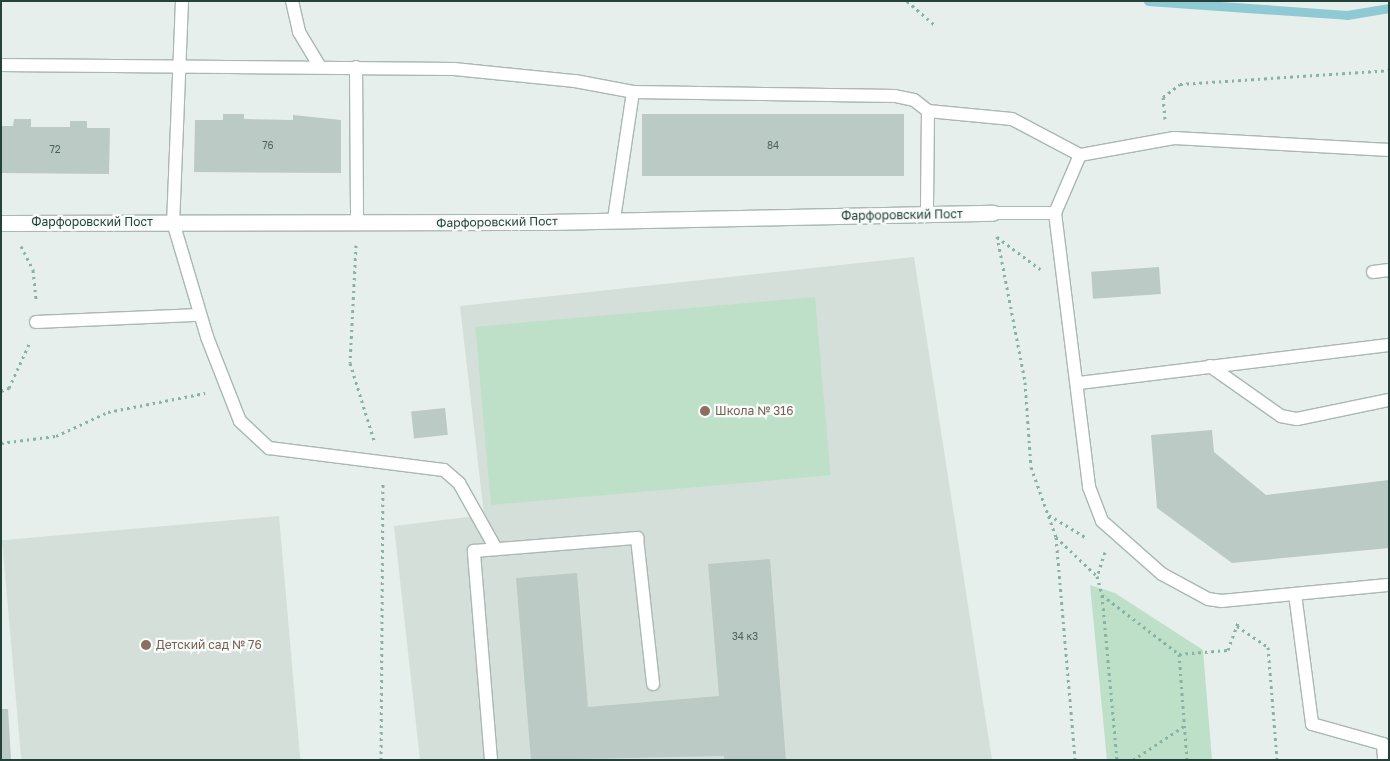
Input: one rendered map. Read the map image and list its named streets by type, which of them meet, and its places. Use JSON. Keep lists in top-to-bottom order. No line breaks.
{"streets":{"street":["Фарфоровский Пост"]},"places":["Школа № 316","Детский сад № 76"],"house_numbers":["76","84","72","34 к3"]}
